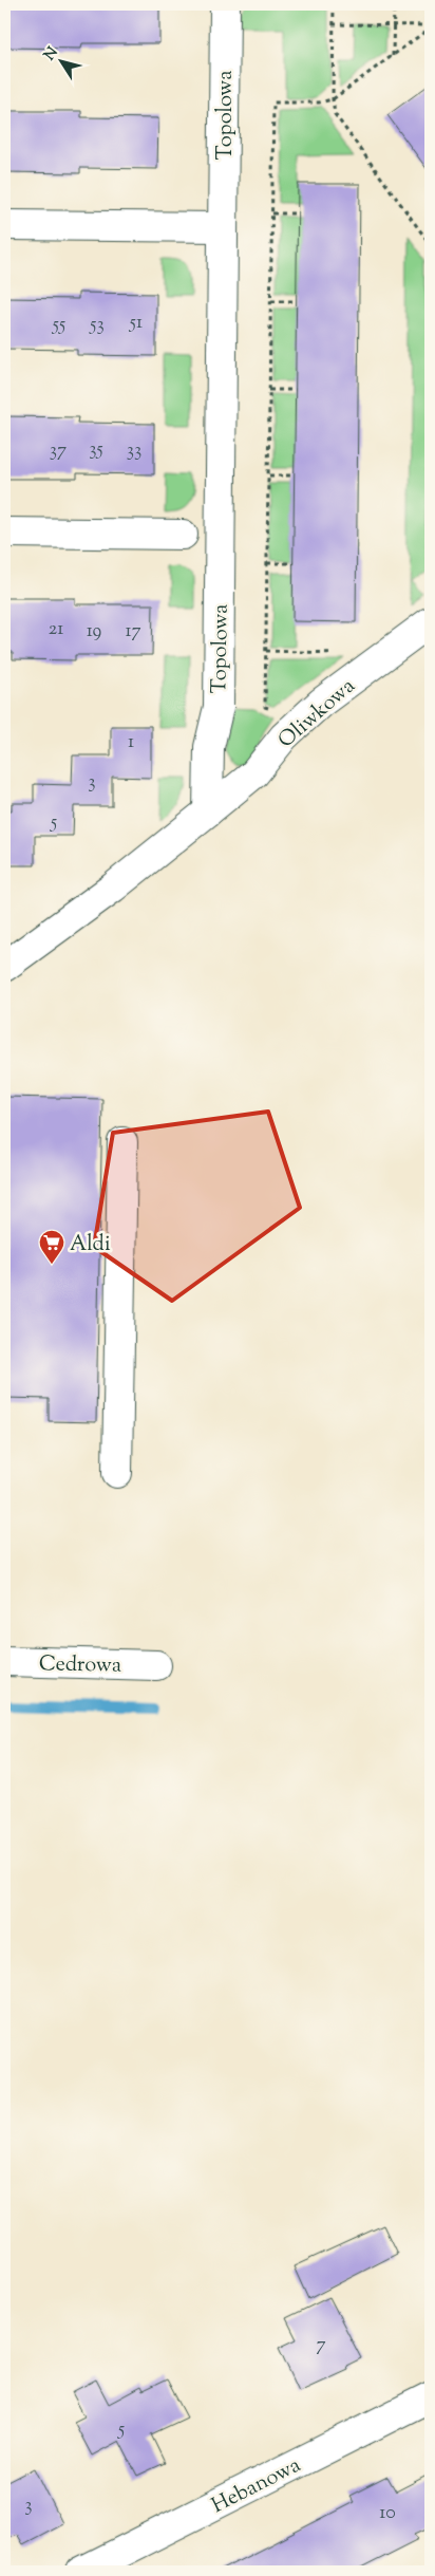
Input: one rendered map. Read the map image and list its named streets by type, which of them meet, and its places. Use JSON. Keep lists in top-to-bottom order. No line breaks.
{"streets":{"street":["Topolowa","Oliwkowa","Cedrowa","Hebanowa"]},"crossings":[["Topolowa","Oliwkowa"]],"places":{"supermarket":["Aldi"]},"house_numbers":["51","55","53","35","37","33","21","19","17","1","3","5","7","5","3","10"],"north":"top left"}
